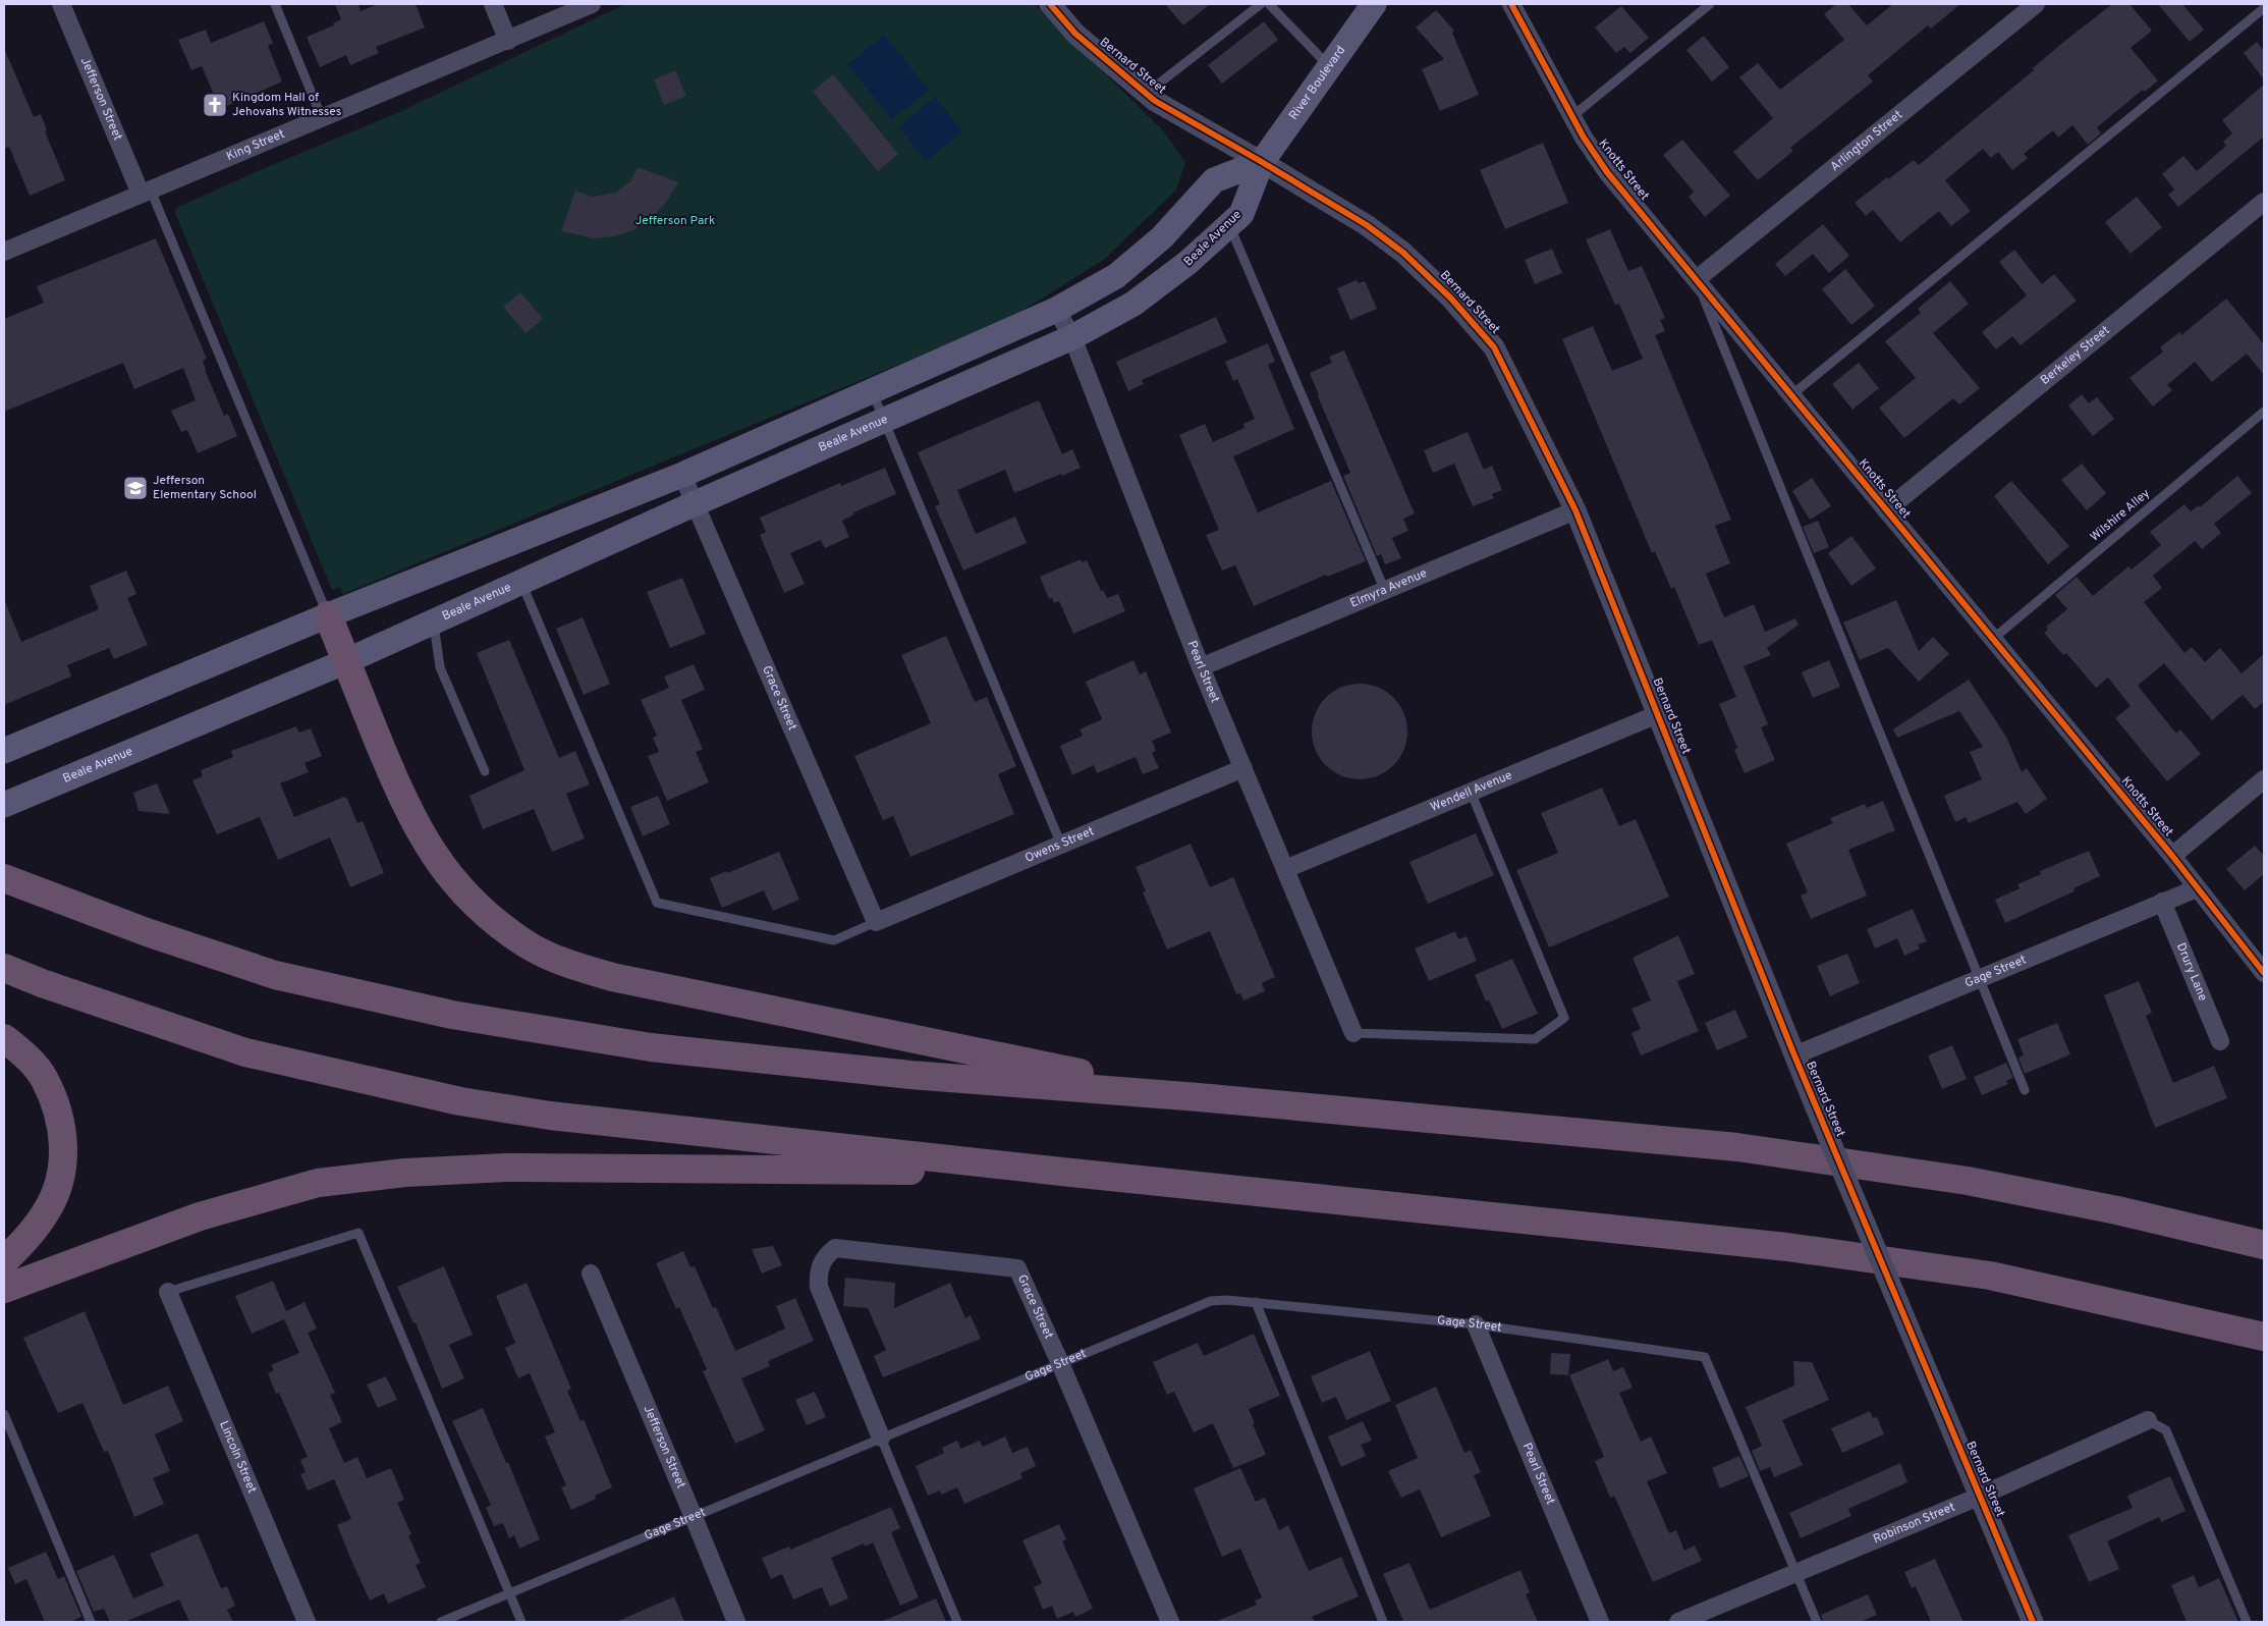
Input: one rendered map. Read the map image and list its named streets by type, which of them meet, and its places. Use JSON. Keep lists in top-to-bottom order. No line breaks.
{"streets":{"main road":["River Boulevard","Beale Avenue"],"street":["Bernard Street","Jefferson Street","Arlington Street","King Street","Knotts Street","Berkeley Street","Elmyra Avenue","Pearl Street","Grace Street","Wendell Avenue","Owens Street","Gage Street","Drury Lane","Lincoln Street","Robinson Street"],"lane":["Wilshire Alley"]},"crossings":[["Bernard Street","River Boulevard"],["Bernard Street","Beale Avenue"],["Bernard Street","Elmyra Avenue"],["Bernard Street","Wendell Avenue"],["Bernard Street","Gage Street"],["Bernard Street","Robinson Street"],["River Boulevard","Beale Avenue"],["Jefferson Street","King Street"],["Jefferson Street","Gage Street"],["Arlington Street","Knotts Street"],["Knotts Street","Berkeley Street"],["Knotts Street","Wilshire Alley"],["Knotts Street","Gage Street"],["Beale Avenue","Pearl Street"],["Beale Avenue","Grace Street"],["Elmyra Avenue","Pearl Street"],["Pearl Street","Wendell Avenue"],["Pearl Street","Owens Street"],["Pearl Street","Gage Street"],["Grace Street","Owens Street"],["Grace Street","Gage Street"],["Gage Street","Drury Lane"],["Gage Street","Robinson Street"]],"parks":["Jefferson Park"],"places":{"church":["Kingdom Hall of Jehovahs Witnesses"],"school or university":["Jefferson Elementary School"]}}
